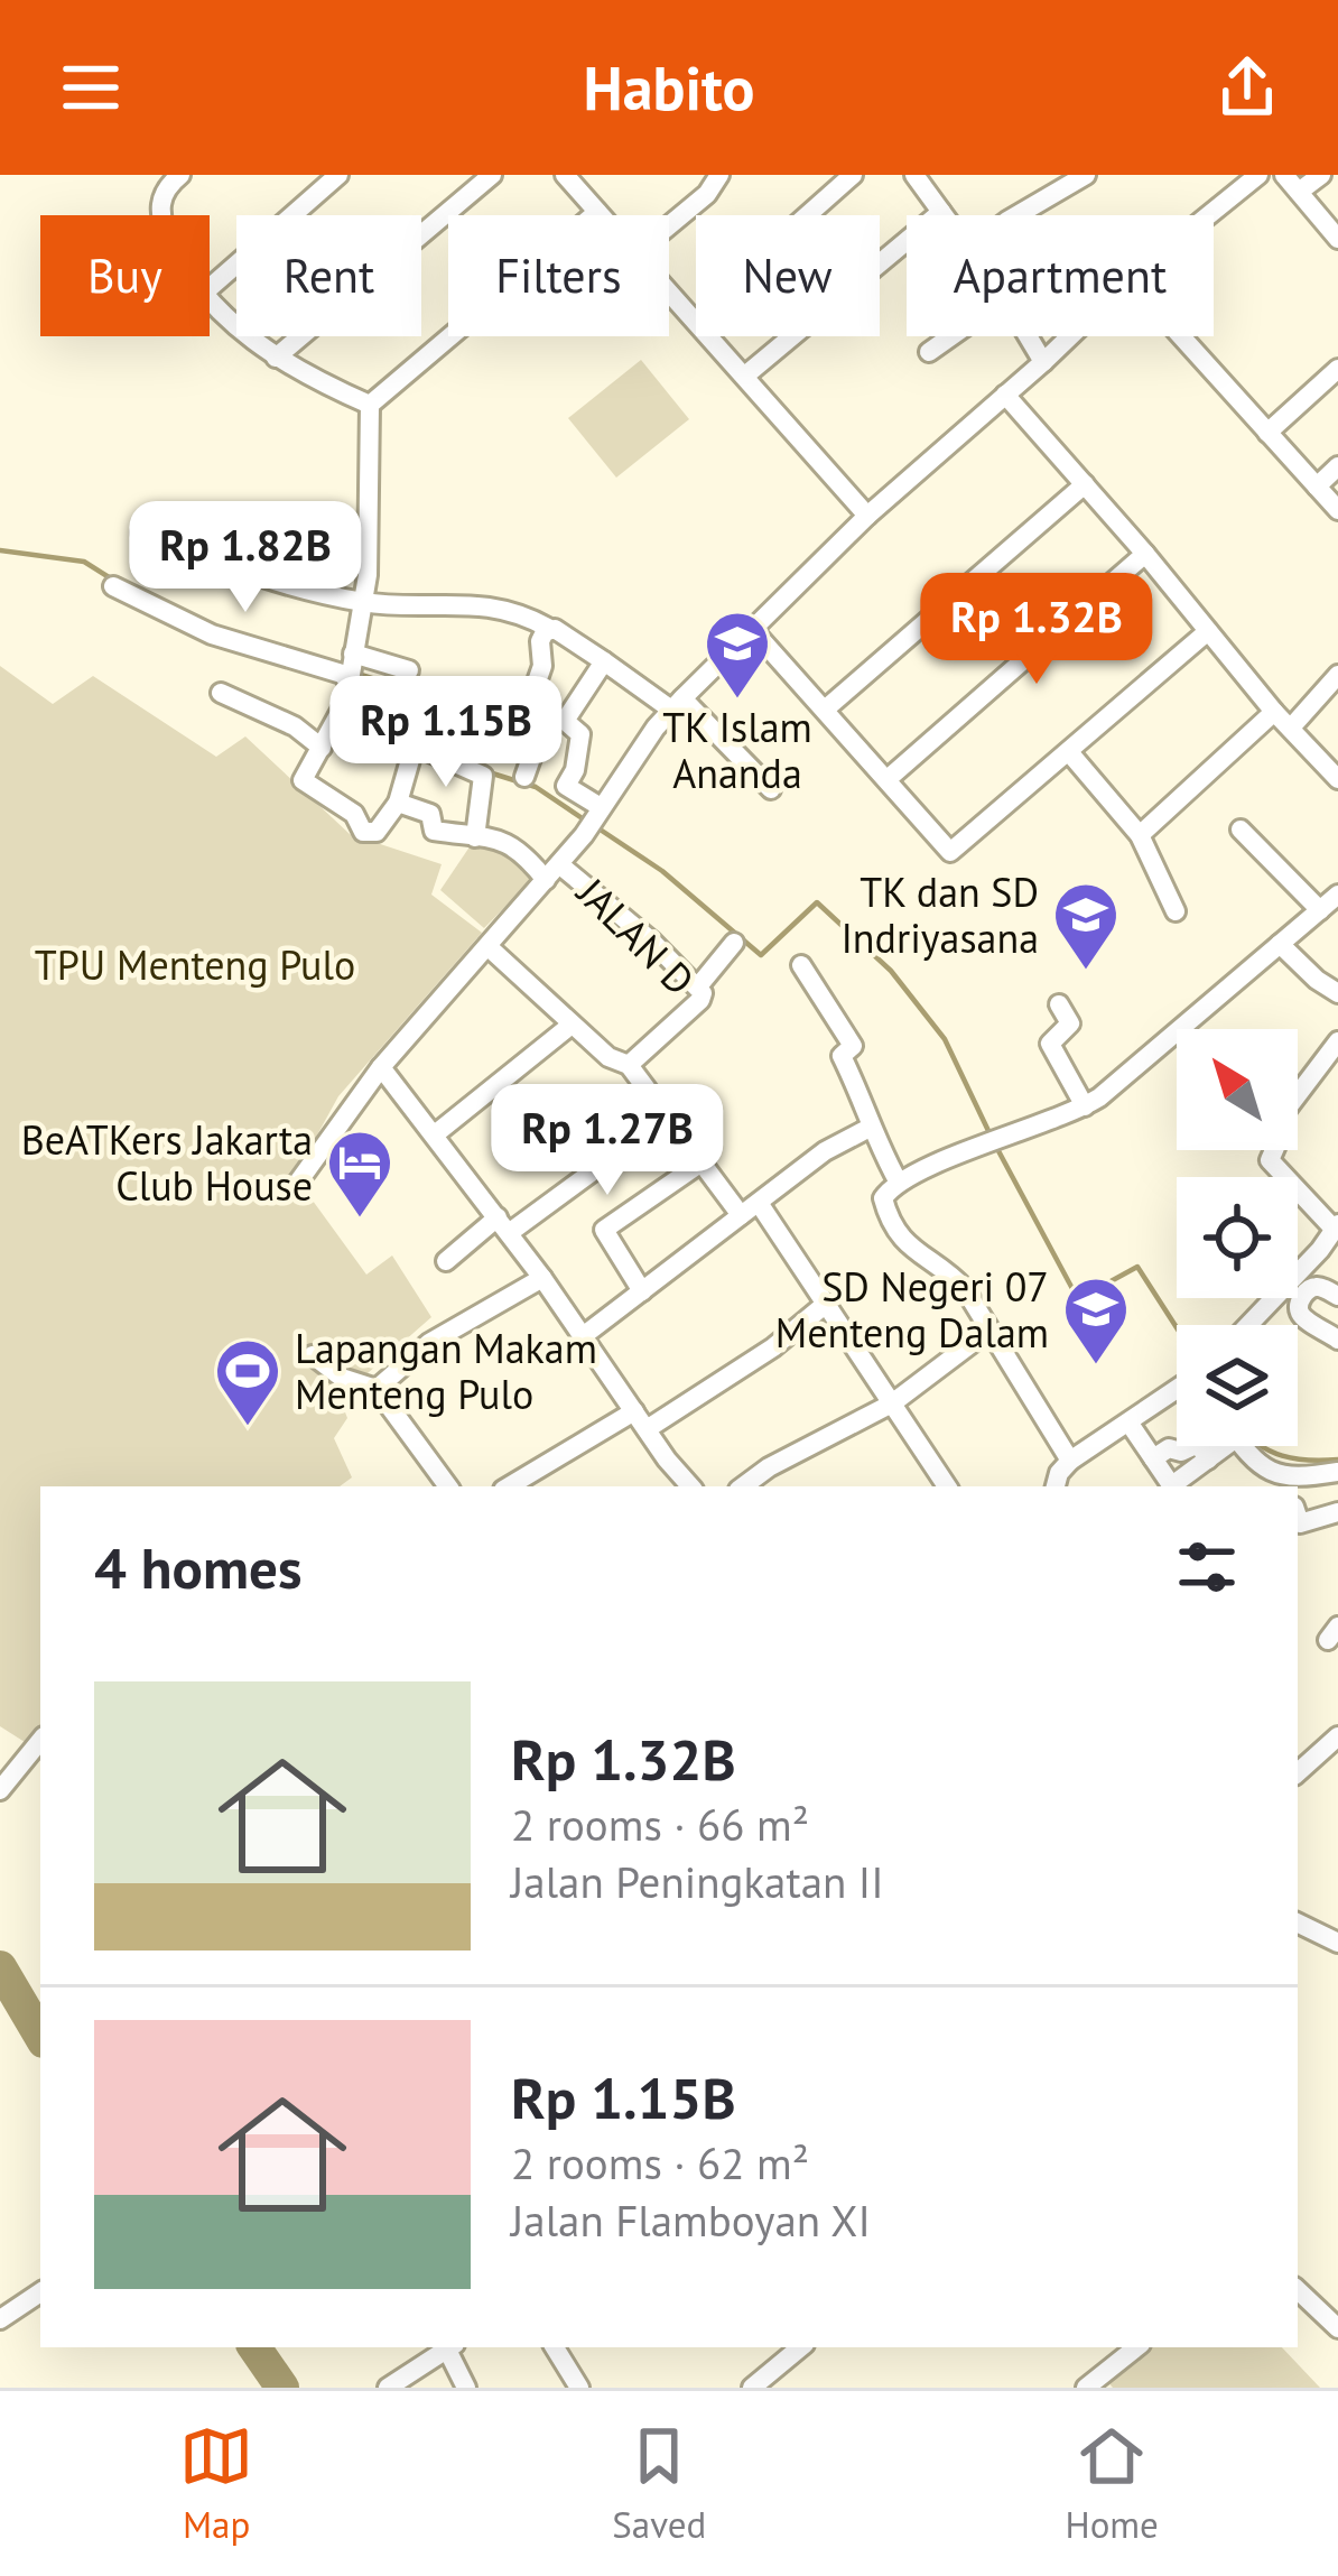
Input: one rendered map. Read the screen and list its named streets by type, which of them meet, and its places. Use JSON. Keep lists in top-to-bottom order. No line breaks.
{"streets":{"street":["JALAN D"]},"parks":["TPU Menteng Pulo"],"places":{"school or university":["TK Islam Ananda","TK dan SD Indriyasana","SD Negeri 07 Menteng Dalam"],"hotel":["BeATKers Jakarta Club House"],"sports":["Lapangan Makam Menteng Pulo"]},"north":"top left","page":{"header":"Habito","chip":["Buy","Rent","Filters","New","Apartment"],"price":["Rp 1.82B","Rp 1.32B","Rp 1.15B","Rp 1.27B"],"heading":"4 homes","list":[{"name":"Rp 1.32B","note":"2 rooms · 66 m² · Jalan Peningkatan II"},{"name":"Rp 1.15B","note":"2 rooms · 62 m² · Jalan Flamboyan XI"}],"tabs":["Map","Saved","Home"]}}
